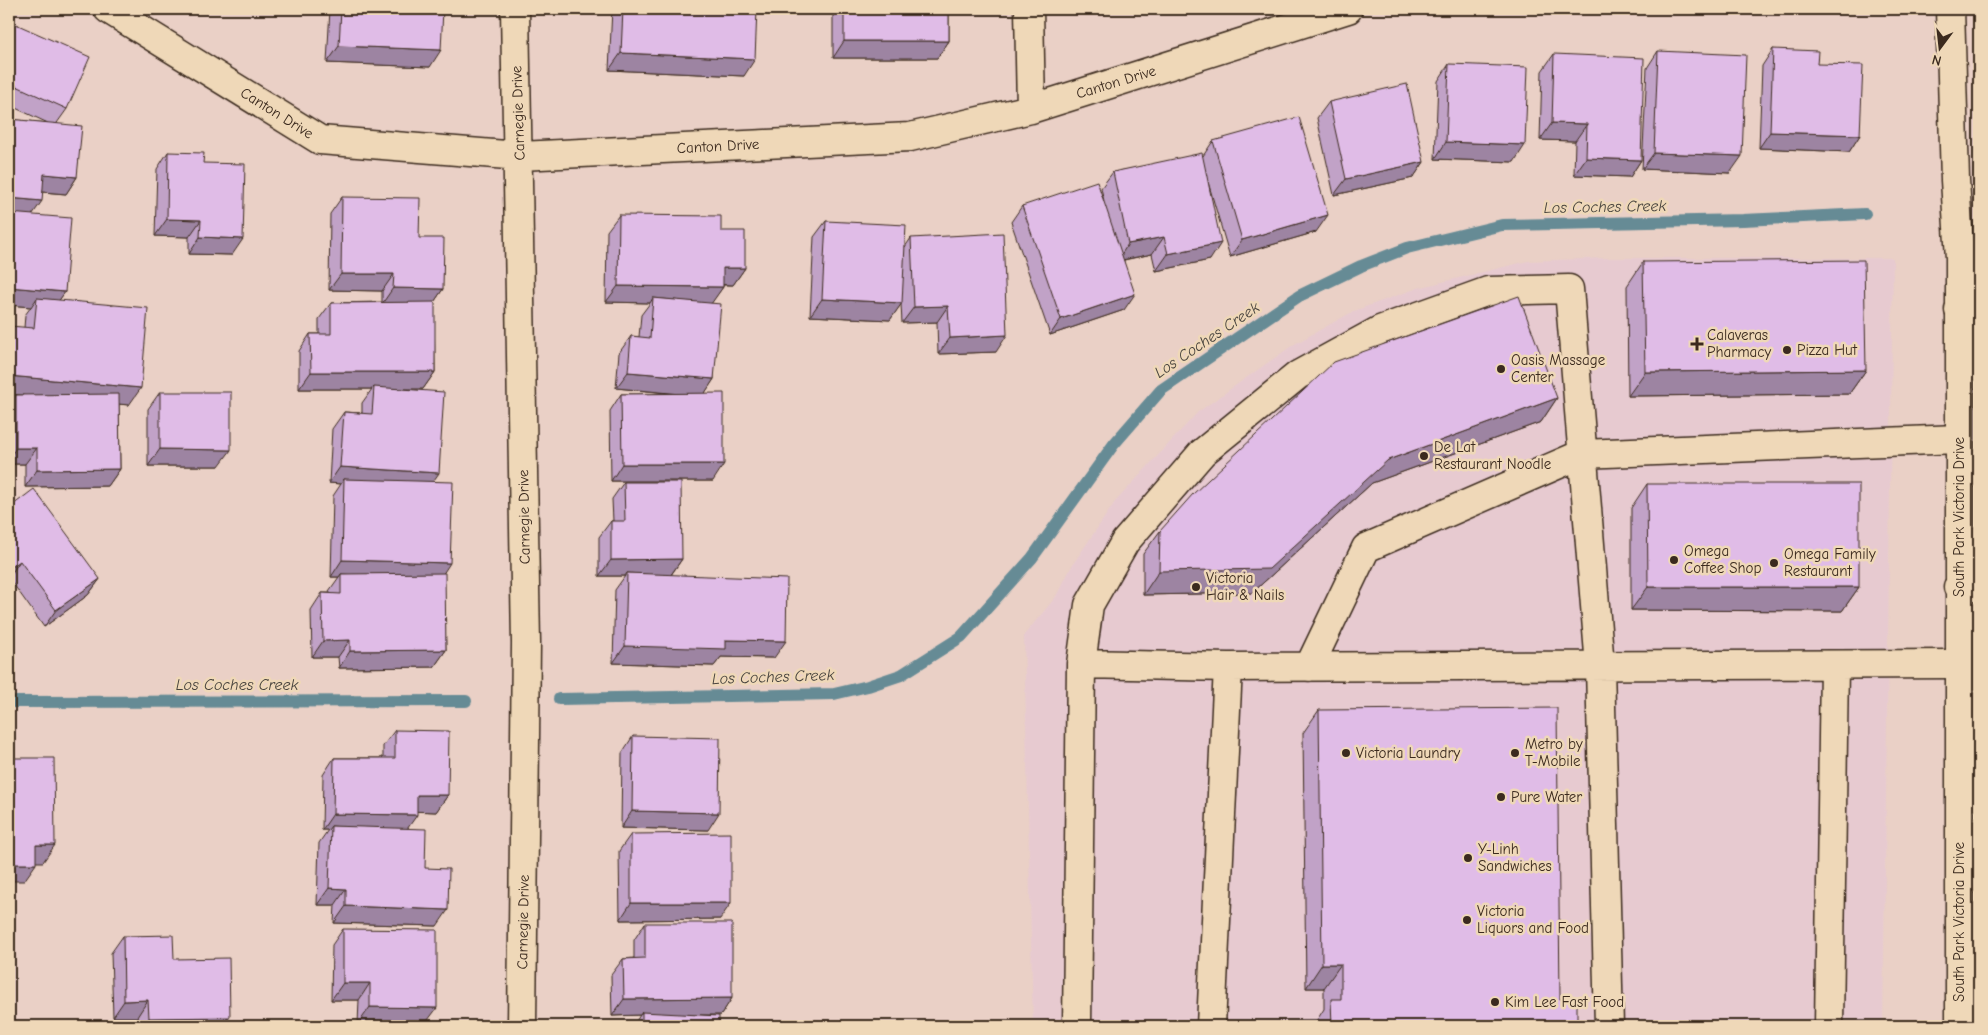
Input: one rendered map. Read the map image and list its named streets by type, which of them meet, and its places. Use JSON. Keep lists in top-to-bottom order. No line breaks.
{"streets":{"street":["Canton Drive","Carnegie Drive","South Park Victoria Drive"]},"crossings":[["Canton Drive","Carnegie Drive"]],"water":["Los Coches Creek"],"places":{"health":["Calaveras Pharmacy"],"other":["Pizza Hut","Oasis Massage Center","De Lat Restaurant Noodle","Omega Coffee Shop","Omega Family Restaurant","Victoria Hair & Nails","Victoria Laundry","Metro by T-Mobile","Pure Water","Y-Linh Sandwiches","Victoria Liquors and Food","Kim Lee Fast Food"]},"north":"bottom"}
